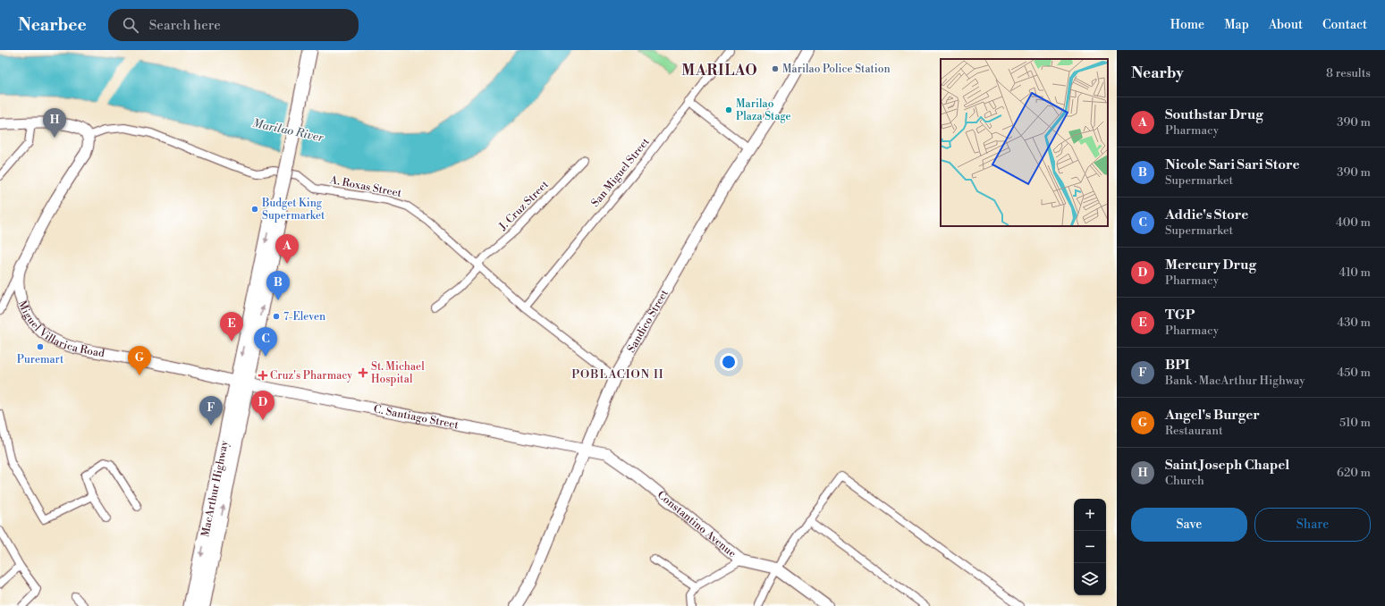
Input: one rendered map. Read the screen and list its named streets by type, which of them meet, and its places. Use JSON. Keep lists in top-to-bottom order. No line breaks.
{"streets":{"highway":["MacArthur Highway"],"main road":["Sandico Street","Miguel Villarica Road","C. Santiago Street","Constantino Avenue"],"street":["San Miguel Street","A. Roxas Street","J. Cruz Street"]},"crossings":[["San Miguel Street","A. Roxas Street"],["A. Roxas Street","J. Cruz Street"],["A. Roxas Street","Sandico Street"],["A. Roxas Street","Miguel Villarica Road"],["Sandico Street","C. Santiago Street"],["Sandico Street","Constantino Avenue"],["Miguel Villarica Road","C. Santiago Street"],["Miguel Villarica Road","MacArthur Highway"],["C. Santiago Street","MacArthur Highway"],["C. Santiago Street","Constantino Avenue"]],"districts":["MARILAO","POBLACION II"],"water":["Marilao River"],"places":{"other":["Marilao Police Station","Marilao Plaza Stage","Budget King Supermarket","7-Eleven","Puremart"],"health":["St. Michael Hospital","Cruz's Pharmacy"]},"page":{"header":"Nearbee","search":"Search here","nav":["Home","Map","About","Contact"],"heading":["Nearby","8 results"],"list":[{"mark":"A","name":"Southstar Drug","note":"Pharmacy","value":"390 m"},{"mark":"B","name":"Nicole Sari Sari Store","note":"Supermarket","value":"390 m"},{"mark":"C","name":"Addie's Store","note":"Supermarket","value":"400 m"},{"mark":"D","name":"Mercury Drug","note":"Pharmacy","value":"410 m"},{"mark":"E","name":"TGP","note":"Pharmacy","value":"430 m"},{"mark":"F","name":"BPI","note":"Bank · MacArthur Highway","value":"450 m"},{"mark":"G","name":"Angel's Burger","note":"Restaurant","value":"510 m"},{"mark":"H","name":"Saint Joseph Chapel","note":"Church","value":"620 m"}],"pins":["H","A","B","E","C","G","D","F"],"buttons":["Save","Share"],"map_buttons":["+","−"]}}
